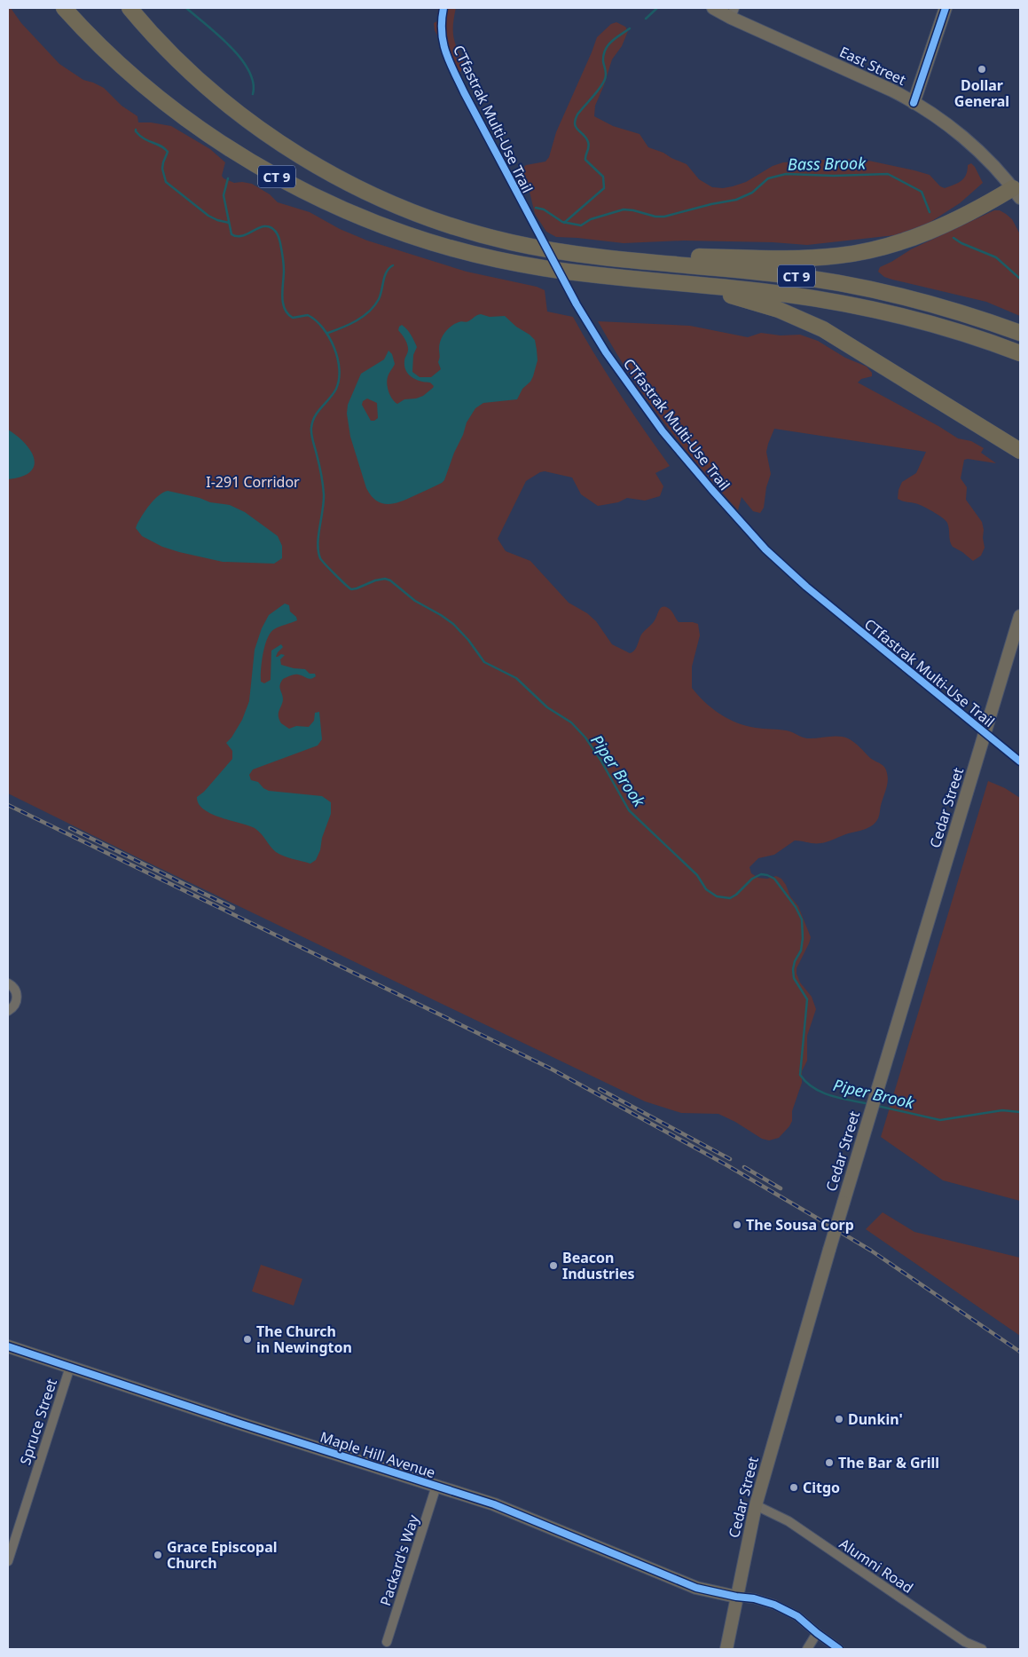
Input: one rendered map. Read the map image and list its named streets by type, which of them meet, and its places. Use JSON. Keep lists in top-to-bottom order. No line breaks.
{"streets":{"highway":["CT 9"],"main road":["East Street","Cedar Street","Maple Hill Avenue"],"street":["Spruce Street","Packard's Way","Alumni Road"],"cycle path":["CTfastrak Multi-Use Trail"]},"crossings":[["Cedar Street","Maple Hill Avenue"],["Cedar Street","Alumni Road"],["Spruce Street","Maple Hill Avenue"],["Maple Hill Avenue","Packard's Way"]],"water":["Bass Brook","Piper Brook"],"parks":["I-291 Corridor"],"places":["Dollar General","The Sousa Corp","Beacon Industries","The Church in Newington","Dunkin'","The Bar & Grill","Citgo","Grace Episcopal Church"]}
